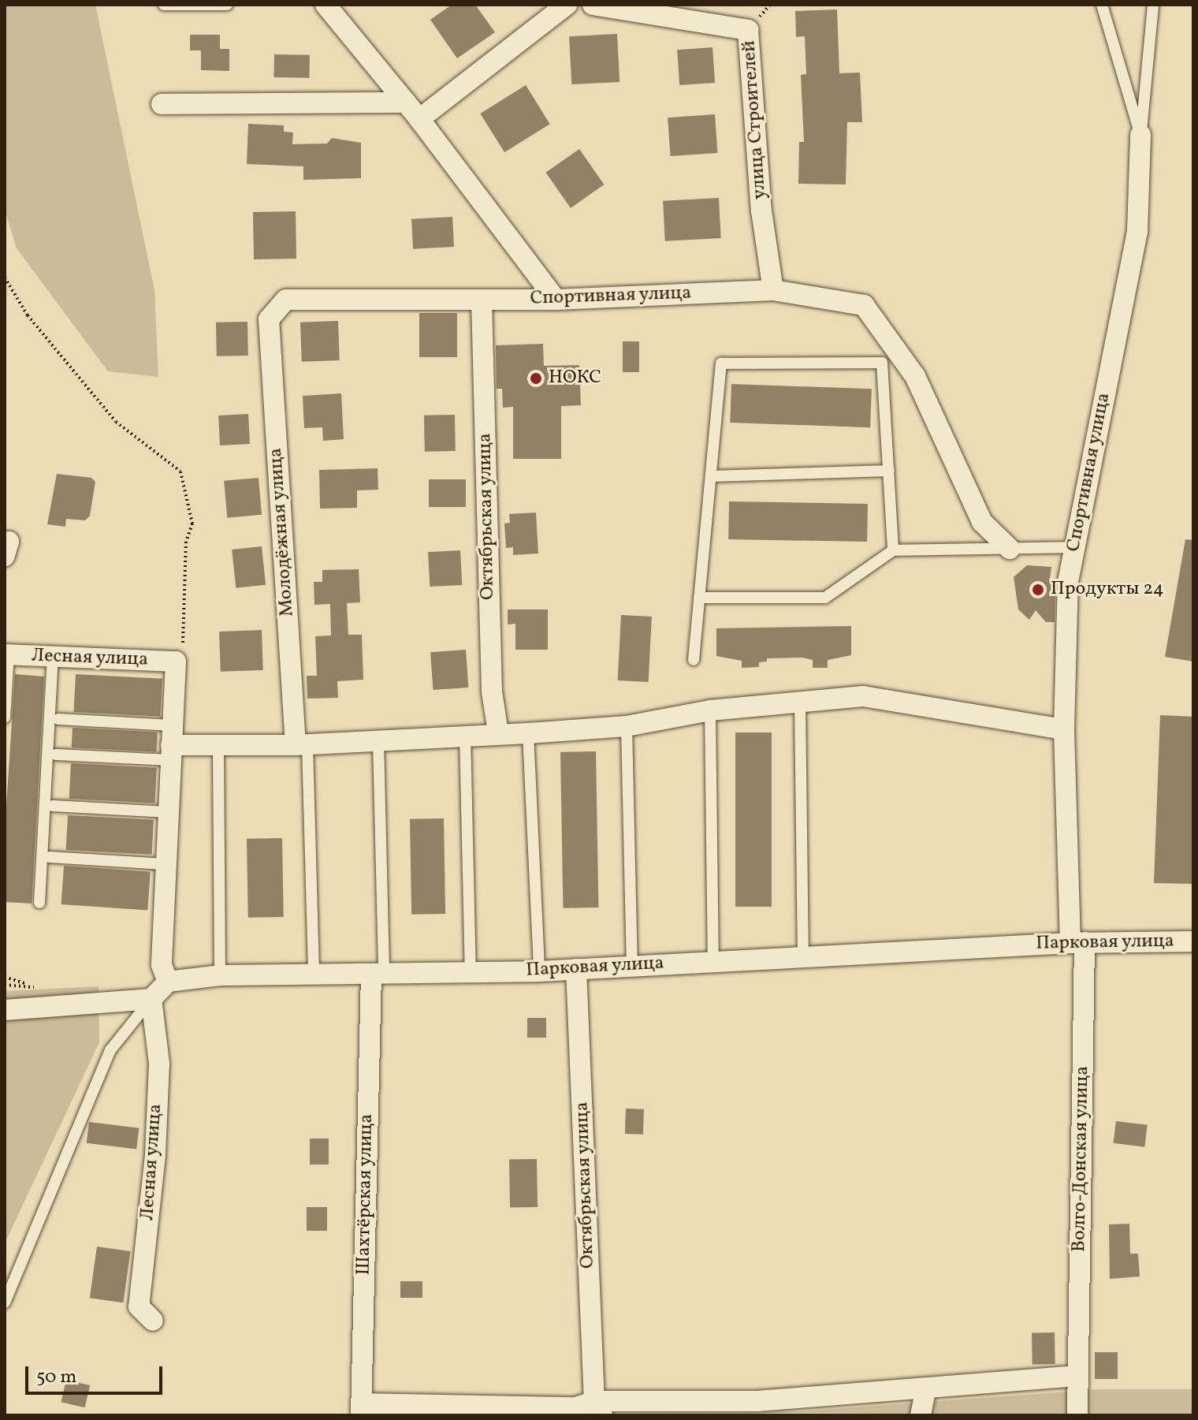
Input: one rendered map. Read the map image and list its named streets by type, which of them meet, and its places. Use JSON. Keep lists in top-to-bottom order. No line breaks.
{"streets":{"street":["улица Строителей","Спортивная улица","Октябрьская улица","Молодёжная улица","Лесная улица","Парковая улица","Волго-Донская улица","Шахтёрская улица"]},"crossings":[["улица Строителей","Спортивная улица"],["Спортивная улица","Октябрьская улица"],["Спортивная улица","Молодёжная улица"],["Спортивная улица","Парковая улица"],["Спортивная улица","Волго-Донская улица"],["Октябрьская улица","Парковая улица"],["Парковая улица","Волго-Донская улица"],["Парковая улица","Шахтёрская улица"]],"places":["НОКС","Продукты 24"],"scale_bar":"50 m"}
